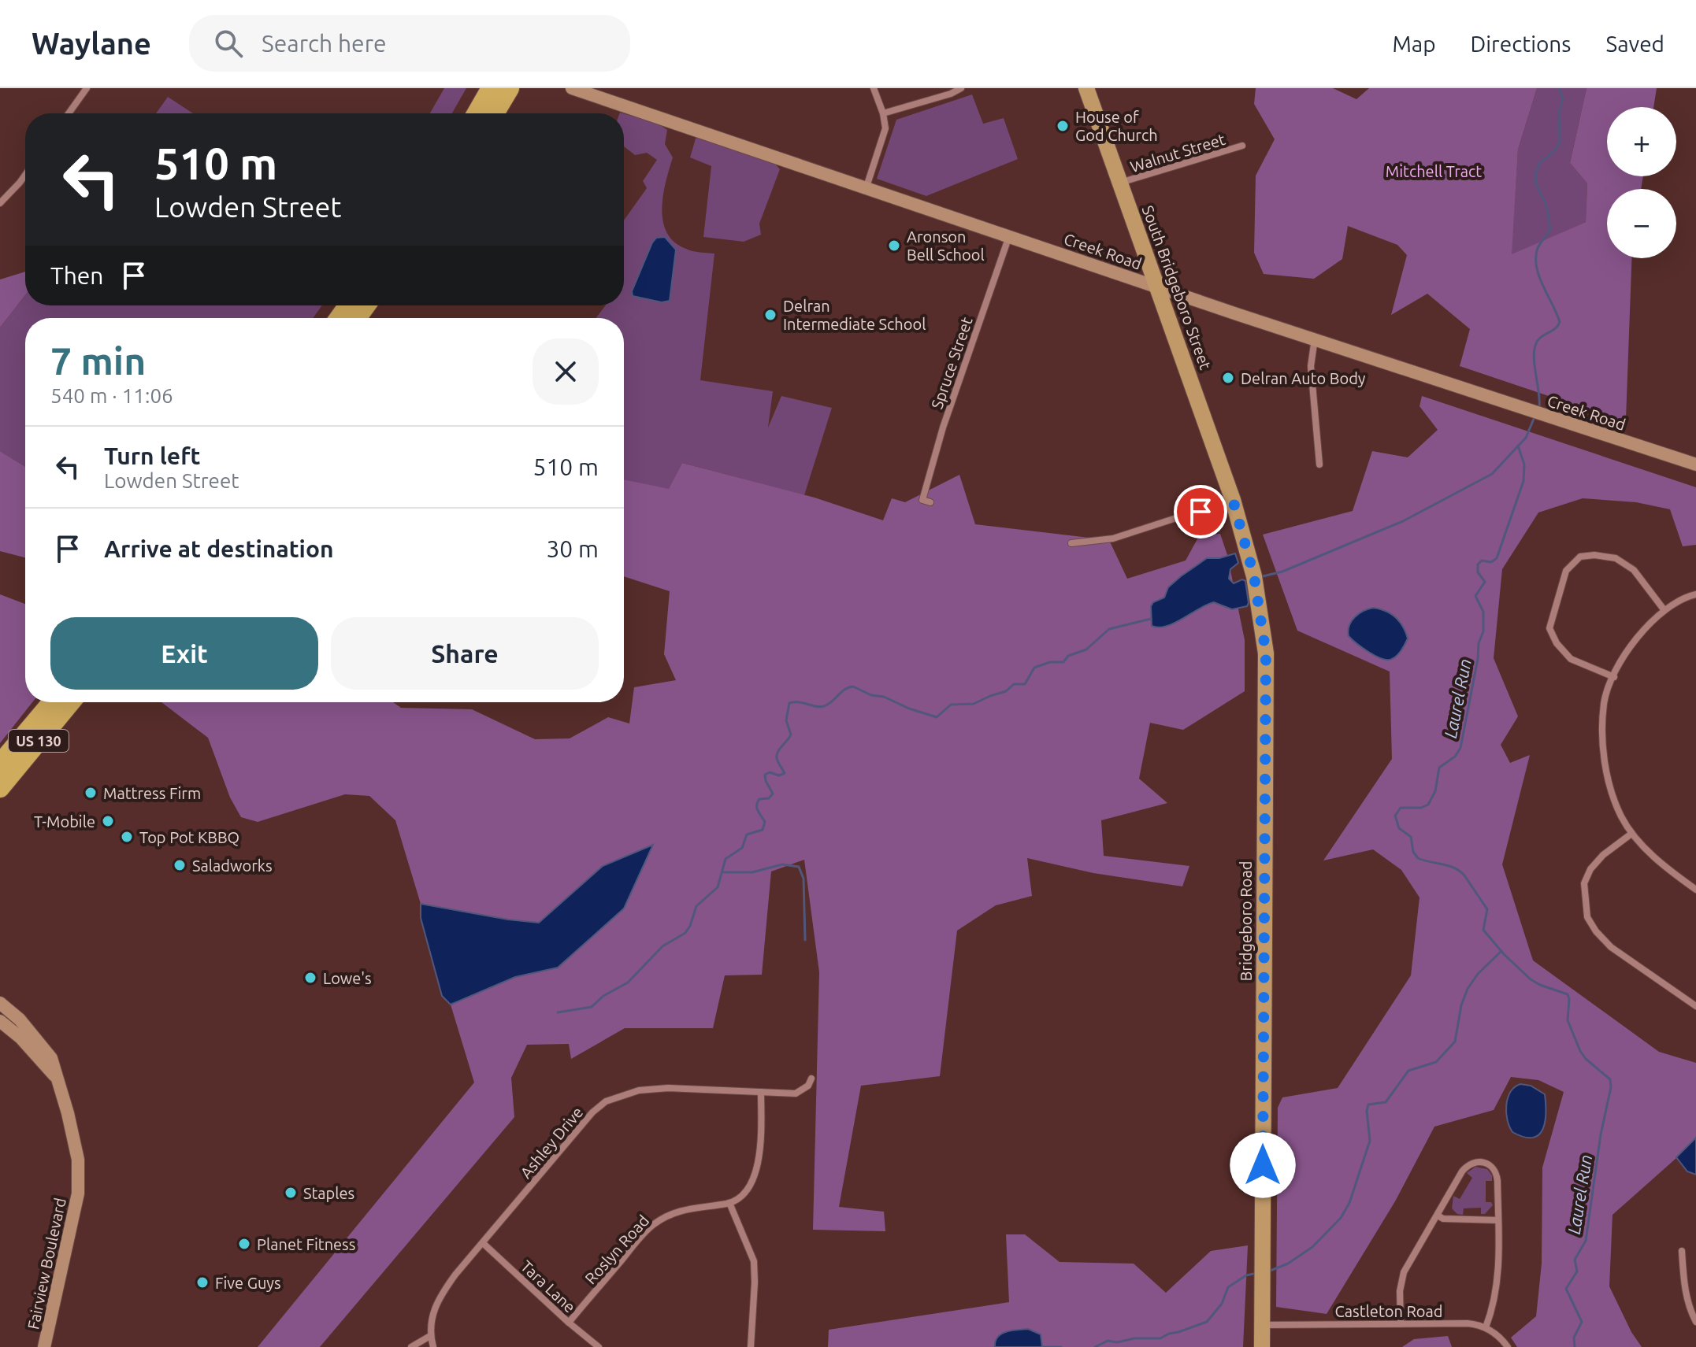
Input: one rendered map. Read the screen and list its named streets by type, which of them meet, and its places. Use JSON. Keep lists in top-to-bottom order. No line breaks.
{"streets":{"highway":["US 130"],"main road":["South Bridgeboro Street","Bridgeboro Road"],"street":["Walnut Street","Creek Road","Spruce Street","Ashley Drive","Roslyn Road","Fairview Boulevard","Tara Lane","Castleton Road"]},"crossings":[["Walnut Street","South Bridgeboro Street"],["Creek Road","South Bridgeboro Street"],["Creek Road","Spruce Street"],["South Bridgeboro Street","Bridgeboro Road"],["Bridgeboro Road","Castleton Road"],["Ashley Drive","Tara Lane"],["Roslyn Road","Tara Lane"]],"water":["Laurel Run"],"parks":["Mitchell Tract"],"places":["House of God Church","Aronson Bell School","Delran Intermediate School","Delran Auto Body","Mattress Firm","T-Mobile","Top Pot KBBQ","Saladworks","Lowe's","Staples","Planet Fitness","Five Guys"],"page":{"header":"Waylane","search":"Search here","nav":["Map","Directions","Saved"],"map_buttons":["+","−"],"turn":["510 m","Lowden Street"],"then":"Then","heading":["7 min","540 m · 11:06"],"list":[{"name":"Turn left","note":"Lowden Street","value":"510 m"},{"name":"Arrive at destination","value":"30 m"}],"buttons":["Exit","Share"]}}
